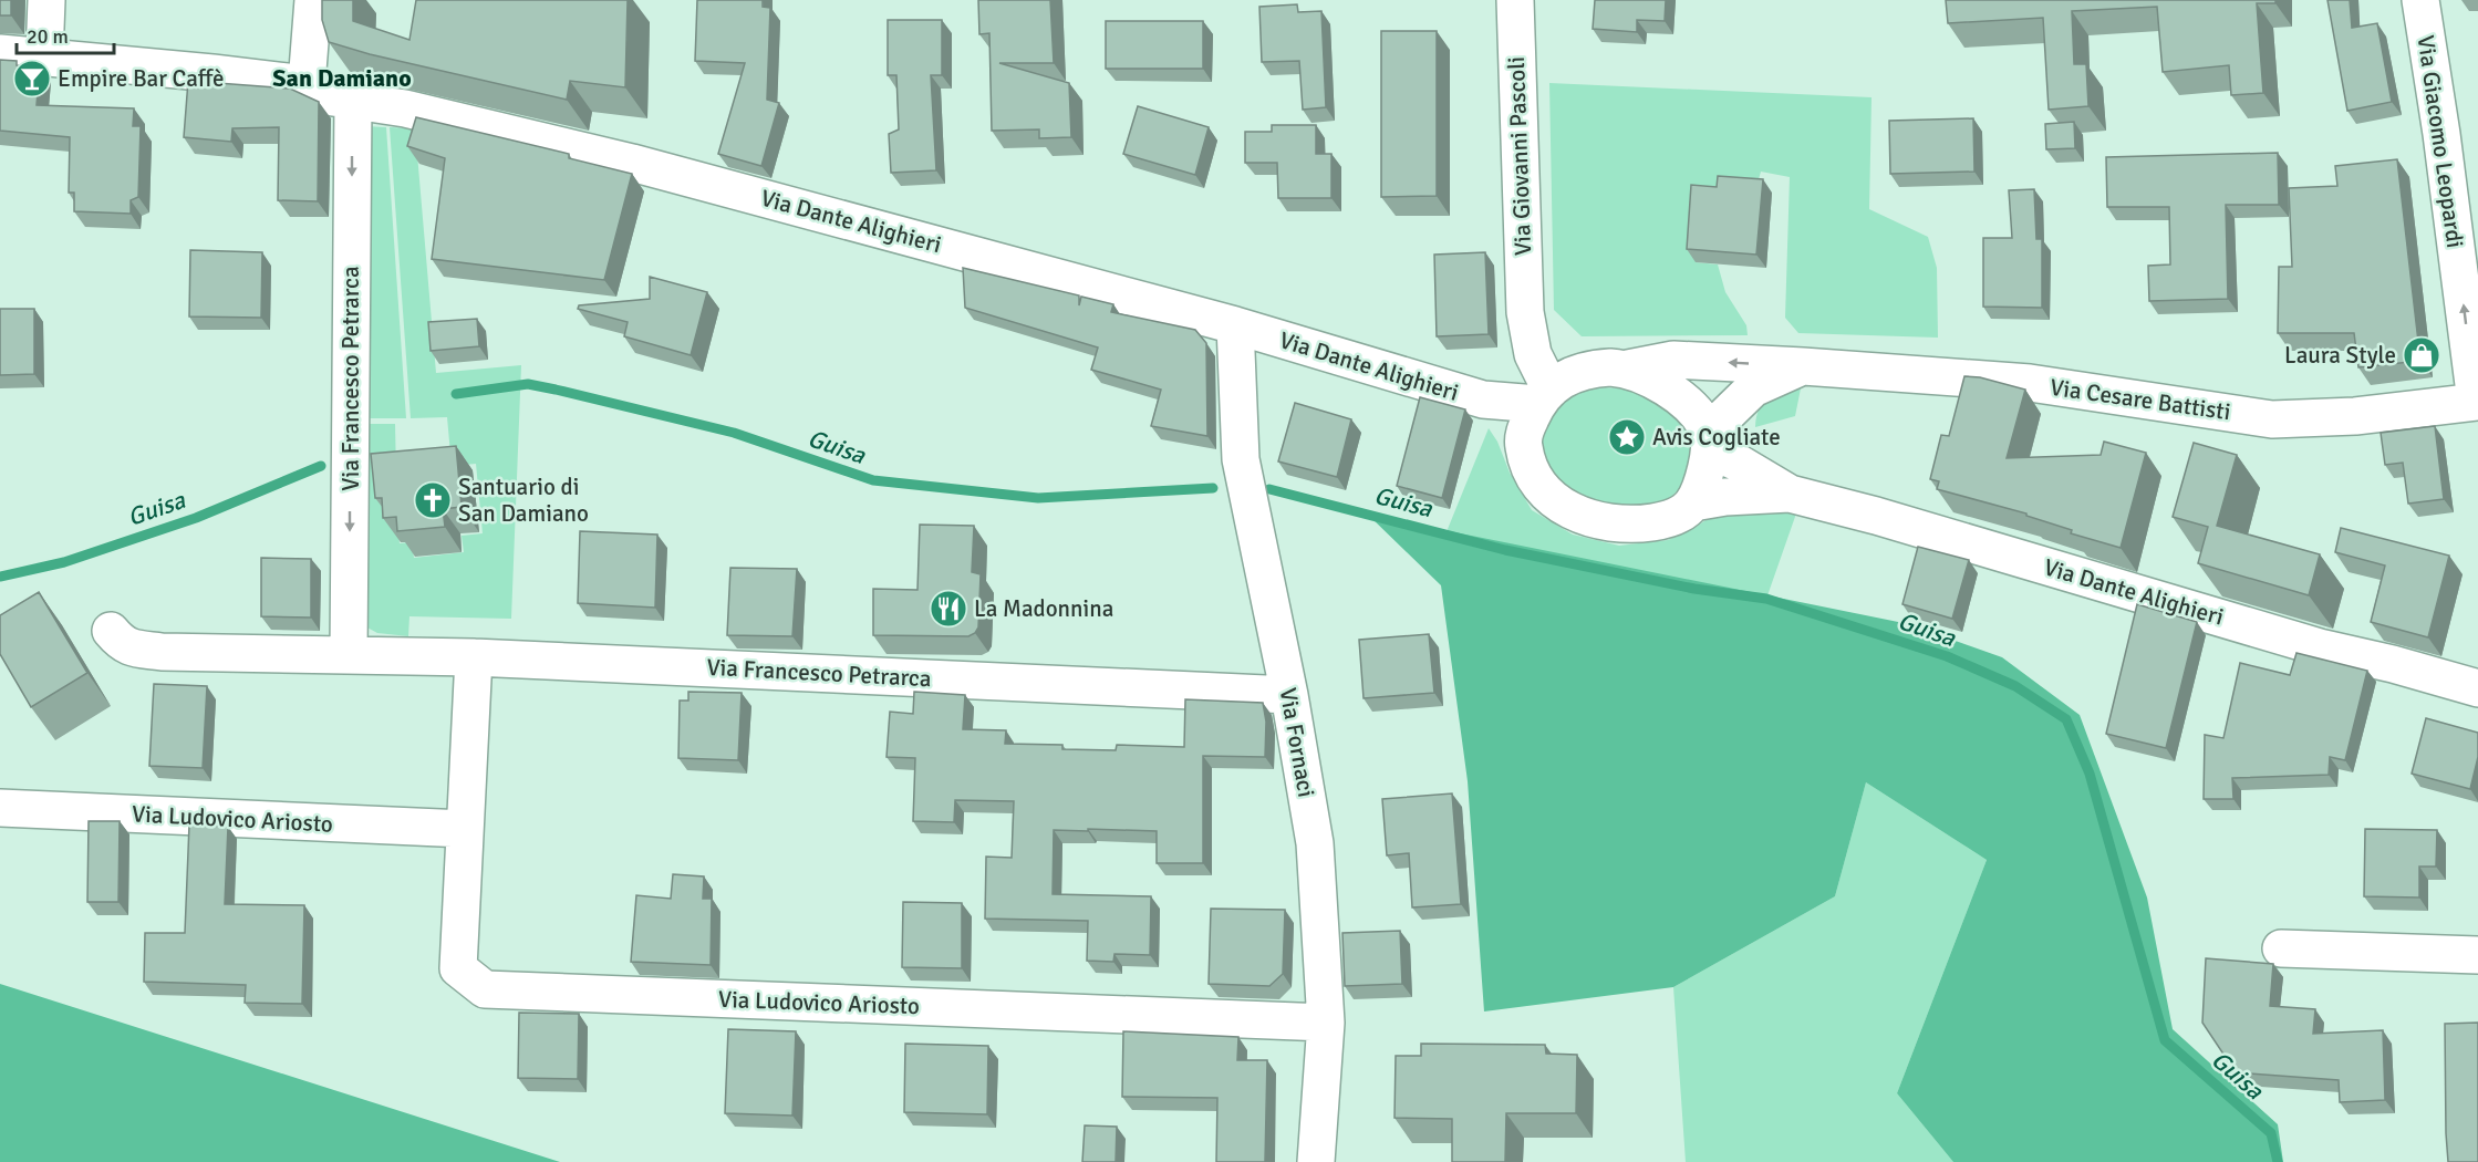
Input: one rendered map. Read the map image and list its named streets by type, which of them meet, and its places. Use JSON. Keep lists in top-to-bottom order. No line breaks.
{"streets":{"street":["Via Giacomo Leopardi","Via Giovanni Pascoli","Via Dante Alighieri","Via Francesco Petrarca","Via Cesare Battisti","Via Fornaci","Via Ludovico Ariosto"]},"crossings":[["Via Giacomo Leopardi","Via Cesare Battisti"],["Via Giovanni Pascoli","Via Dante Alighieri"],["Via Giovanni Pascoli","Via Cesare Battisti"],["Via Dante Alighieri","Via Francesco Petrarca"],["Via Dante Alighieri","Via Cesare Battisti"],["Via Dante Alighieri","Via Fornaci"],["Via Francesco Petrarca","Via Fornaci"],["Via Francesco Petrarca","Via Ludovico Ariosto"],["Via Fornaci","Via Ludovico Ariosto"]],"one_way":["Via Giacomo Leopardi"],"districts":["San Damiano"],"water":["Guisa"],"places":{"bar":["Empire Bar Caffè"],"shop":["Laura Style"],"place":["Avis Cogliate"],"church":["Santuario di San Damiano"],"restaurant":["La Madonnina"]},"scale_bar":"20 m"}
